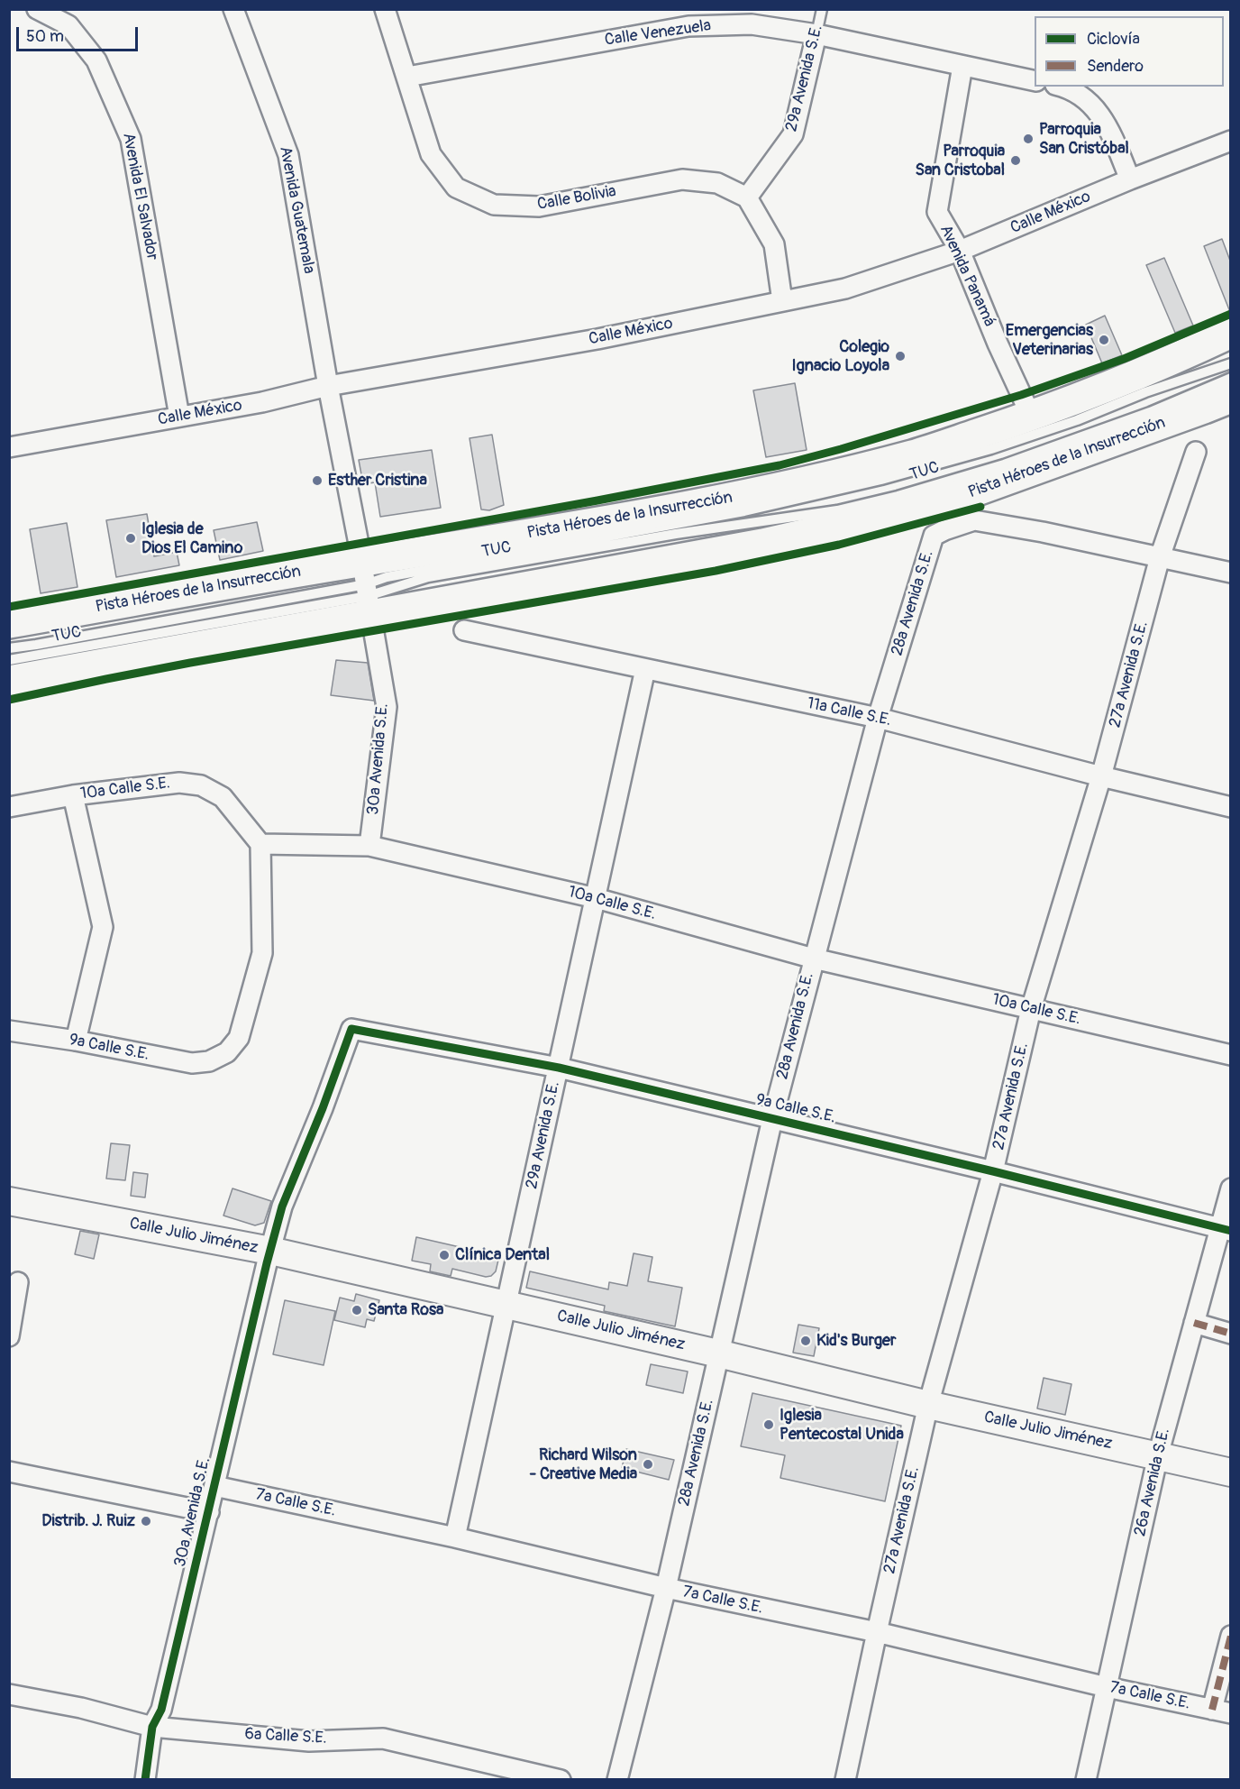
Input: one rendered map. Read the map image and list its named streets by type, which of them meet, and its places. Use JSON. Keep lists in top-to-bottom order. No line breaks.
{"streets":{"main road":["Pista Héroes de la Insurrección","Calle Julio Jiménez"],"street":["Calle Venezuela","29a Avenida S.E.","Avenida El Salvador","Calle Bolivia","Avenida Guatemala","Calle México","Avenida Panamá","28a Avenida S.E.","27a Avenida S.E.","11a Calle S.E.","30a Avenida S.E.","10a Calle S.E.","9a Calle S.E.","26a Avenida S.E.","7a Calle S.E.","6a Calle S.E."],"lane":["TUC"]},"crossings":[["Calle Venezuela","29a Avenida S.E."],["Calle Venezuela","Calle Bolivia"],["Calle Venezuela","Avenida Panamá"],["29a Avenida S.E.","Calle Bolivia"],["29a Avenida S.E.","11a Calle S.E."],["29a Avenida S.E.","10a Calle S.E."],["29a Avenida S.E.","9a Calle S.E."],["29a Avenida S.E.","Calle Julio Jiménez"],["29a Avenida S.E.","7a Calle S.E."],["Avenida El Salvador","Calle México"],["Avenida Guatemala","Calle México"],["Avenida Guatemala","30a Avenida S.E."],["Calle México","Avenida Panamá"],["Calle México","30a Avenida S.E."],["Avenida Panamá","Pista Héroes de la Insurrección"],["Pista Héroes de la Insurrección","TUC"],["Pista Héroes de la Insurrección","30a Avenida S.E."],["TUC","30a Avenida S.E."],["28a Avenida S.E.","27a Avenida S.E."],["28a Avenida S.E.","11a Calle S.E."],["28a Avenida S.E.","10a Calle S.E."],["28a Avenida S.E.","9a Calle S.E."],["28a Avenida S.E.","Calle Julio Jiménez"],["28a Avenida S.E.","7a Calle S.E."],["27a Avenida S.E.","11a Calle S.E."],["27a Avenida S.E.","10a Calle S.E."],["27a Avenida S.E.","9a Calle S.E."],["27a Avenida S.E.","Calle Julio Jiménez"],["27a Avenida S.E.","7a Calle S.E."],["30a Avenida S.E.","10a Calle S.E."],["30a Avenida S.E.","9a Calle S.E."],["30a Avenida S.E.","Calle Julio Jiménez"],["30a Avenida S.E.","7a Calle S.E."],["30a Avenida S.E.","6a Calle S.E."],["10a Calle S.E.","9a Calle S.E."],["9a Calle S.E.","26a Avenida S.E."],["Calle Julio Jiménez","26a Avenida S.E."],["26a Avenida S.E.","7a Calle S.E."]],"places":["Parroquia San Cristóbal","Parroquia San Cristobal","Emergencias Veterinarias","Colegio Ignacio Loyola","Esther Cristina","Iglesia de Dios El Camino","Clínica Dental","Santa Rosa","Kid's Burger","Iglesia Pentecostal Unida","Richard Wilson - Creative Media","Distrib. J. Ruiz"],"legend":["Ciclovía","Sendero"],"scale_bar":"50 m"}
